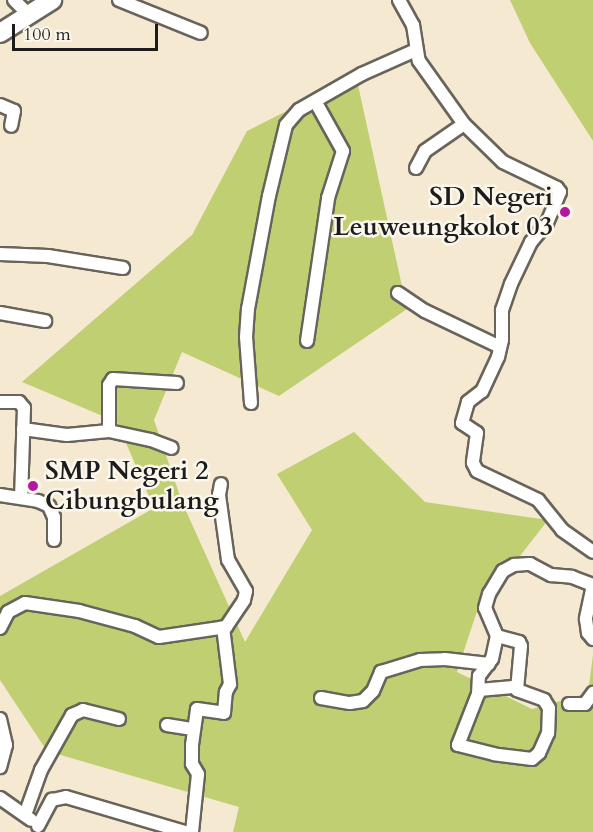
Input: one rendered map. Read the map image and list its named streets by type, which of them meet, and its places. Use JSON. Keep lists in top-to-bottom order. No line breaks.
{"places":["SD Negeri Leuweungkolot 03","SMP Negeri 2 Cibungbulang"],"scale_bar":"100 m"}
